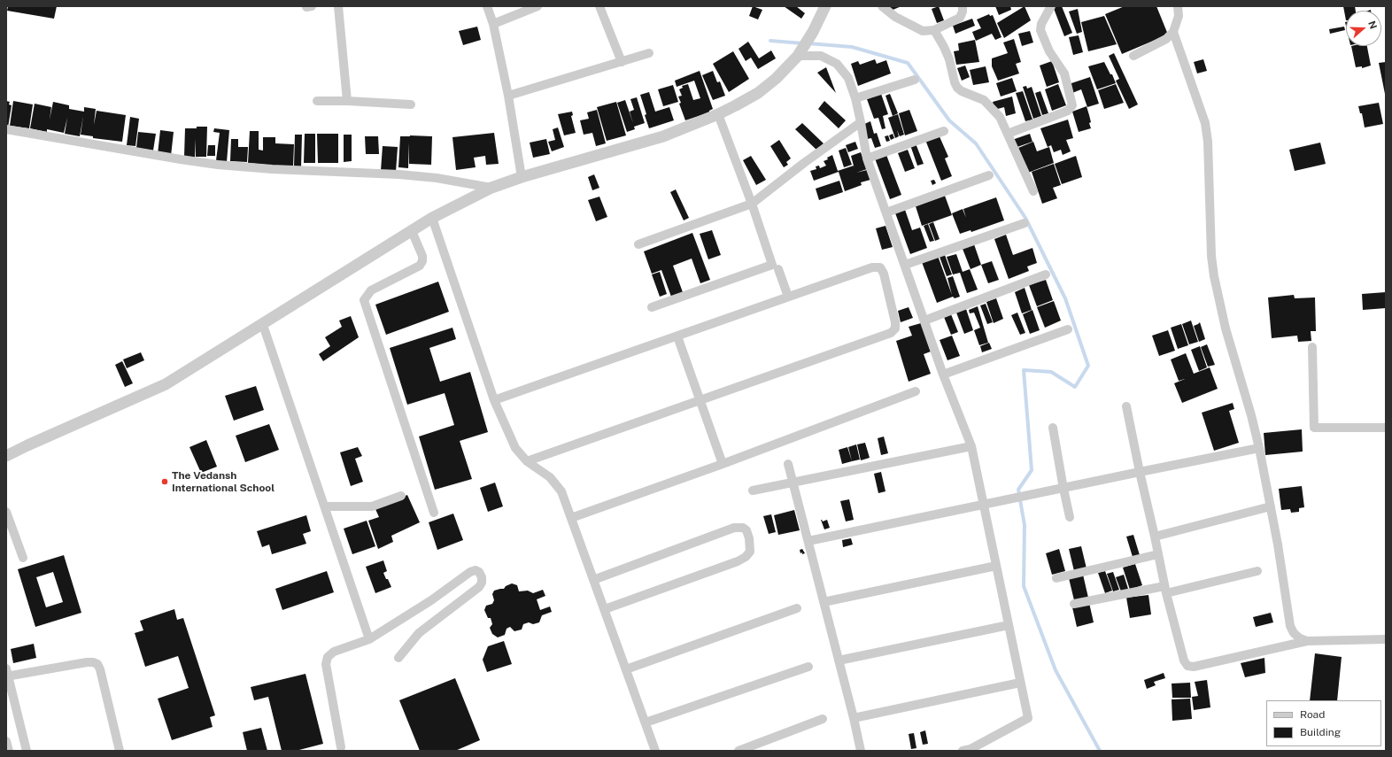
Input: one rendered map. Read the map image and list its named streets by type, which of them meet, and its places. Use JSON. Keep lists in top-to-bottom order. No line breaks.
{"places":["The Vedansh International School"],"legend":["Road","Building"],"north":"right"}
